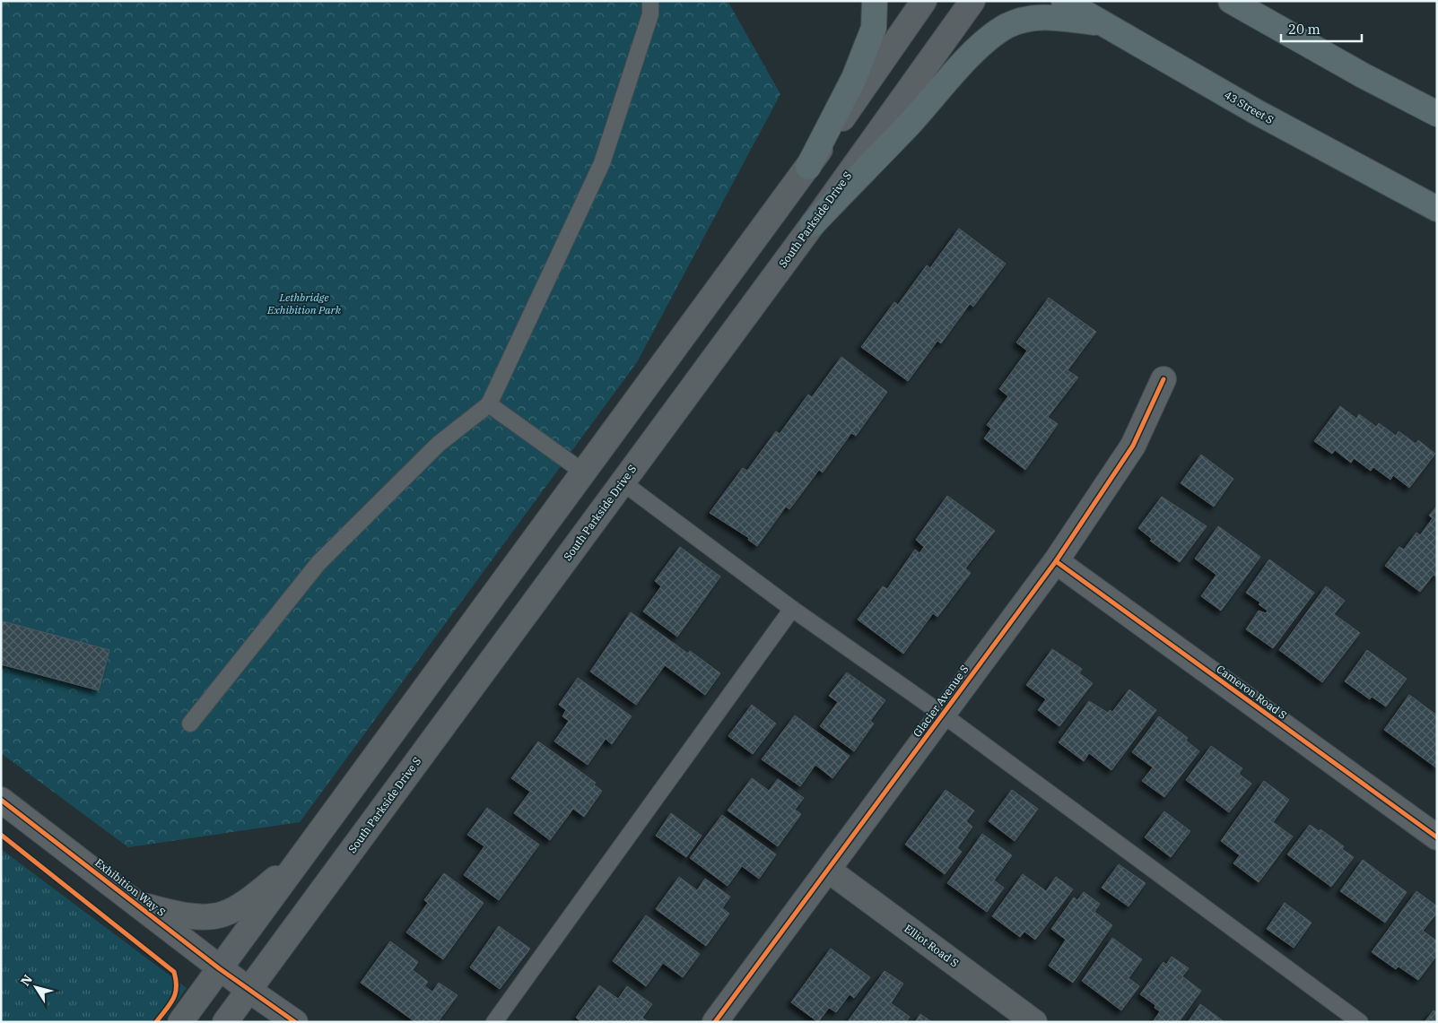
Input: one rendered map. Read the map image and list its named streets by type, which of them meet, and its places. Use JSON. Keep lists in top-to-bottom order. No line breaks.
{"streets":{"highway":["43 Street S"],"main road":["South Parkside Drive S","Cameron Road S","Glacier Avenue S","Exhibition Way S","Elliot Road S"]},"crossings":[["South Parkside Drive S","Exhibition Way S"],["Cameron Road S","Glacier Avenue S"],["Glacier Avenue S","Elliot Road S"]],"parks":["Lethbridge Exhibition Park"],"scale_bar":"20 m","north":"top left"}
